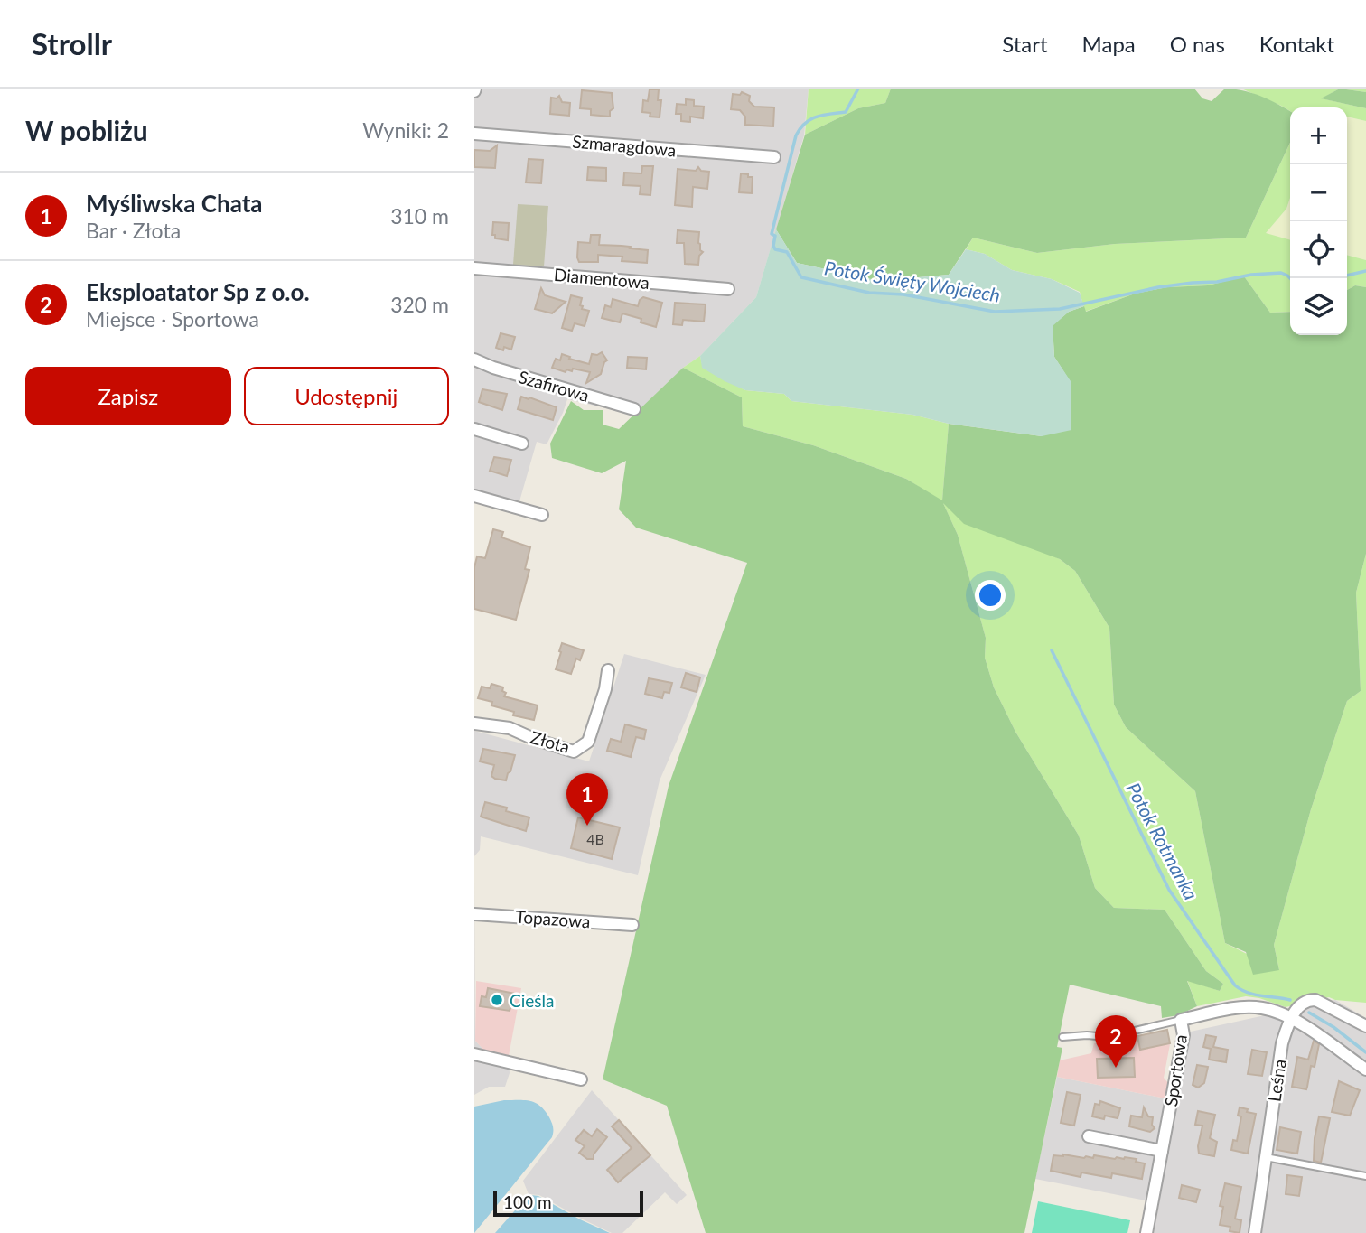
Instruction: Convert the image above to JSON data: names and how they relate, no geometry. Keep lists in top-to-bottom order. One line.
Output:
{"streets":{"street":["Szmaragdowa","Diamentowa","Szafirowa","Złota","Topazowa","Sportowa","Leśna"]},"crossings":[["Sportowa","Leśna"]],"water":["Potok Święty Wojciech","Potok Rotmanka"],"places":["Cieśla"],"house_numbers":["4B"],"scale_bar":"100 m","page":{"header":"Strollr","nav":["Start","Mapa","O nas","Kontakt"],"heading":["W pobliżu","Wyniki: 2"],"map_buttons":["+","−"],"list":[{"mark":"1","name":"Myśliwska Chata","note":"Bar · Złota","value":"310 m"},{"mark":"2","name":"Eksploatator Sp z o.o.","note":"Miejsce · Sportowa","value":"320 m"}],"buttons":["Zapisz","Udostępnij"],"pins":["1","2"],"scale":"100 m"}}
